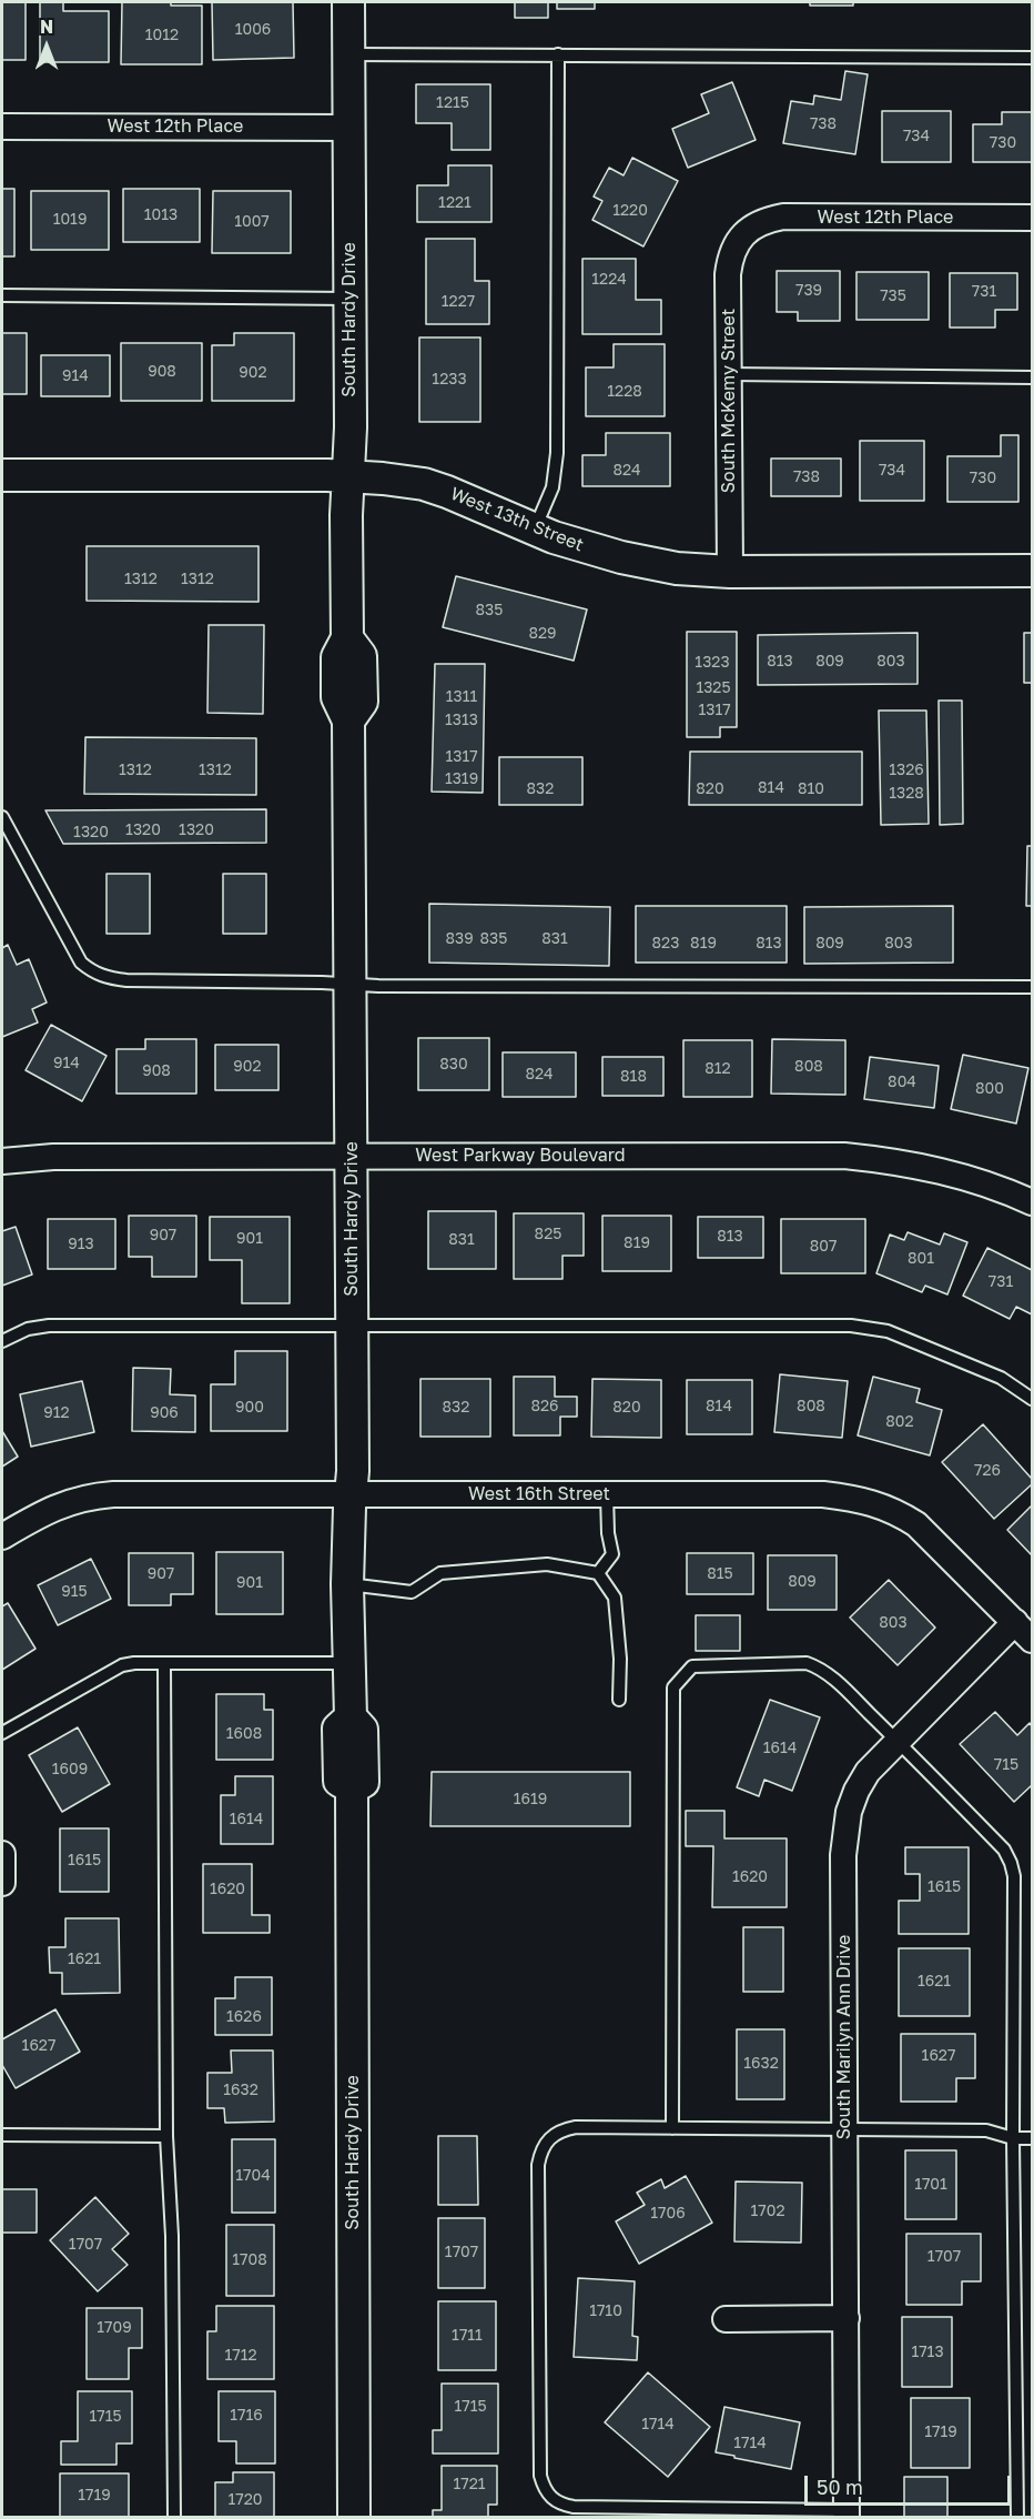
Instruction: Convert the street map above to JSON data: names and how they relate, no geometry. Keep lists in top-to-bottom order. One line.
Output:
{"streets":{"street":["West 12th Place","South Hardy Drive","South McKemy Street","West 13th Street","West Parkway Boulevard","West 16th Street","South Marilyn Ann Drive"]},"crossings":[["West 12th Place","South Hardy Drive"],["West 12th Place","South McKemy Street"],["South Hardy Drive","West 13th Street"],["South Hardy Drive","West Parkway Boulevard"],["South Hardy Drive","West 16th Street"],["South McKemy Street","West 13th Street"],["West 16th Street","South Marilyn Ann Drive"]],"house_numbers":["1006","1012","1215","738","734","730","1221","1220","1013","1019","1007","1224","739","731","735","1227","908","902","914","1233","1228","824","734","738","730","1312","1312","835","829","813","809","803","1323","1325","1311","1317","1313","1317","1312","1312","1326","1319","814","832","820","810","1328","1320","1320","1320","839","835","831","823","819","813","809","803","914","830","902","808","812","908","824","818","804","800","825","907","813","901","831","819","913","807","801","731","826","814","808","900","832","820","912","906","802","726","907","815","809","901","915","803","1608","1614","715","1609","1619","1614","1615","1620","1615","1620","1621","1621","1626","1627","1627","1632","1632","1704","1701","1702","1706","1707","1707","1707","1708","1710","1709","1711","1713","1712","1715","1716","1715","1714","1719","1714","1721","1719","1720"],"scale_bar":"50 m","north":"top"}
